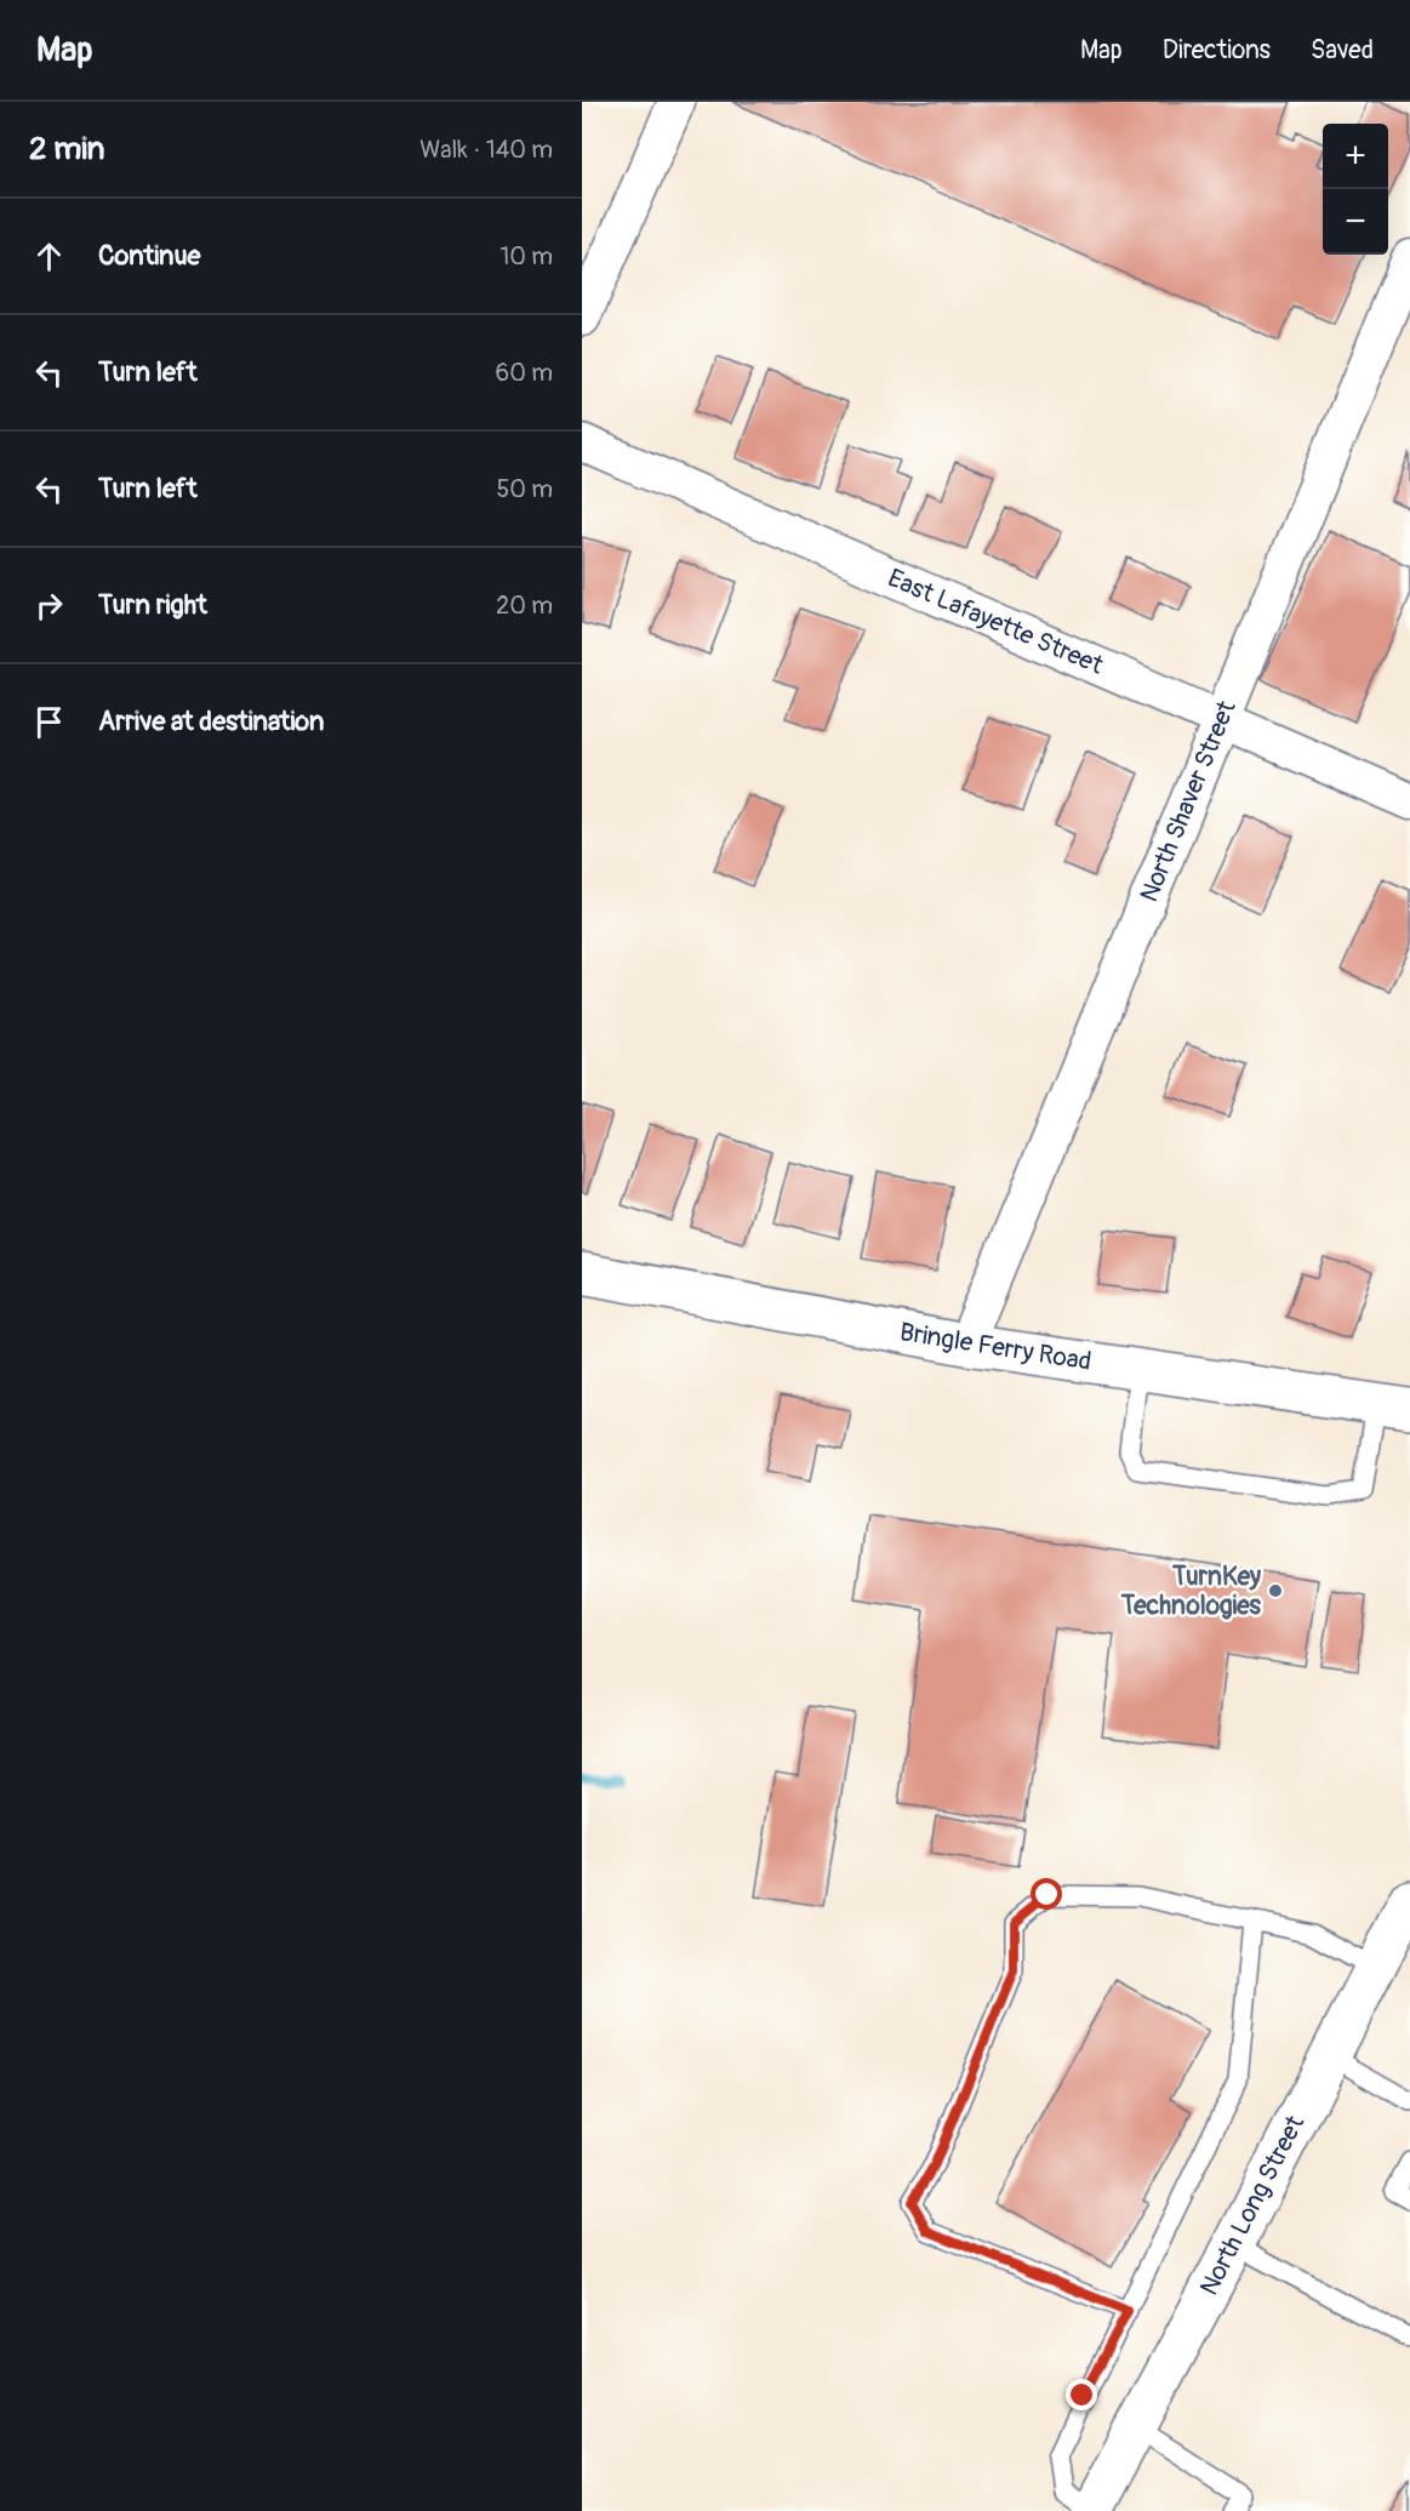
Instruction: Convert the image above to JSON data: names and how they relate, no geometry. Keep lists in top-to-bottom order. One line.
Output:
{"streets":{"street":["East Lafayette Street","North Shaver Street","Bringle Ferry Road","North Long Street"]},"crossings":[["East Lafayette Street","North Shaver Street"],["North Shaver Street","Bringle Ferry Road"]],"places":["TurnKey Technologies"],"page":{"header":"Map","nav":["Map","Directions","Saved"],"heading":["2 min","Walk · 140 m"],"map_buttons":["+","−"],"list":[["Continue","10 m"],["Turn left","60 m"],["Turn left","50 m"],["Turn right","20 m"],"Arrive at destination"]}}
